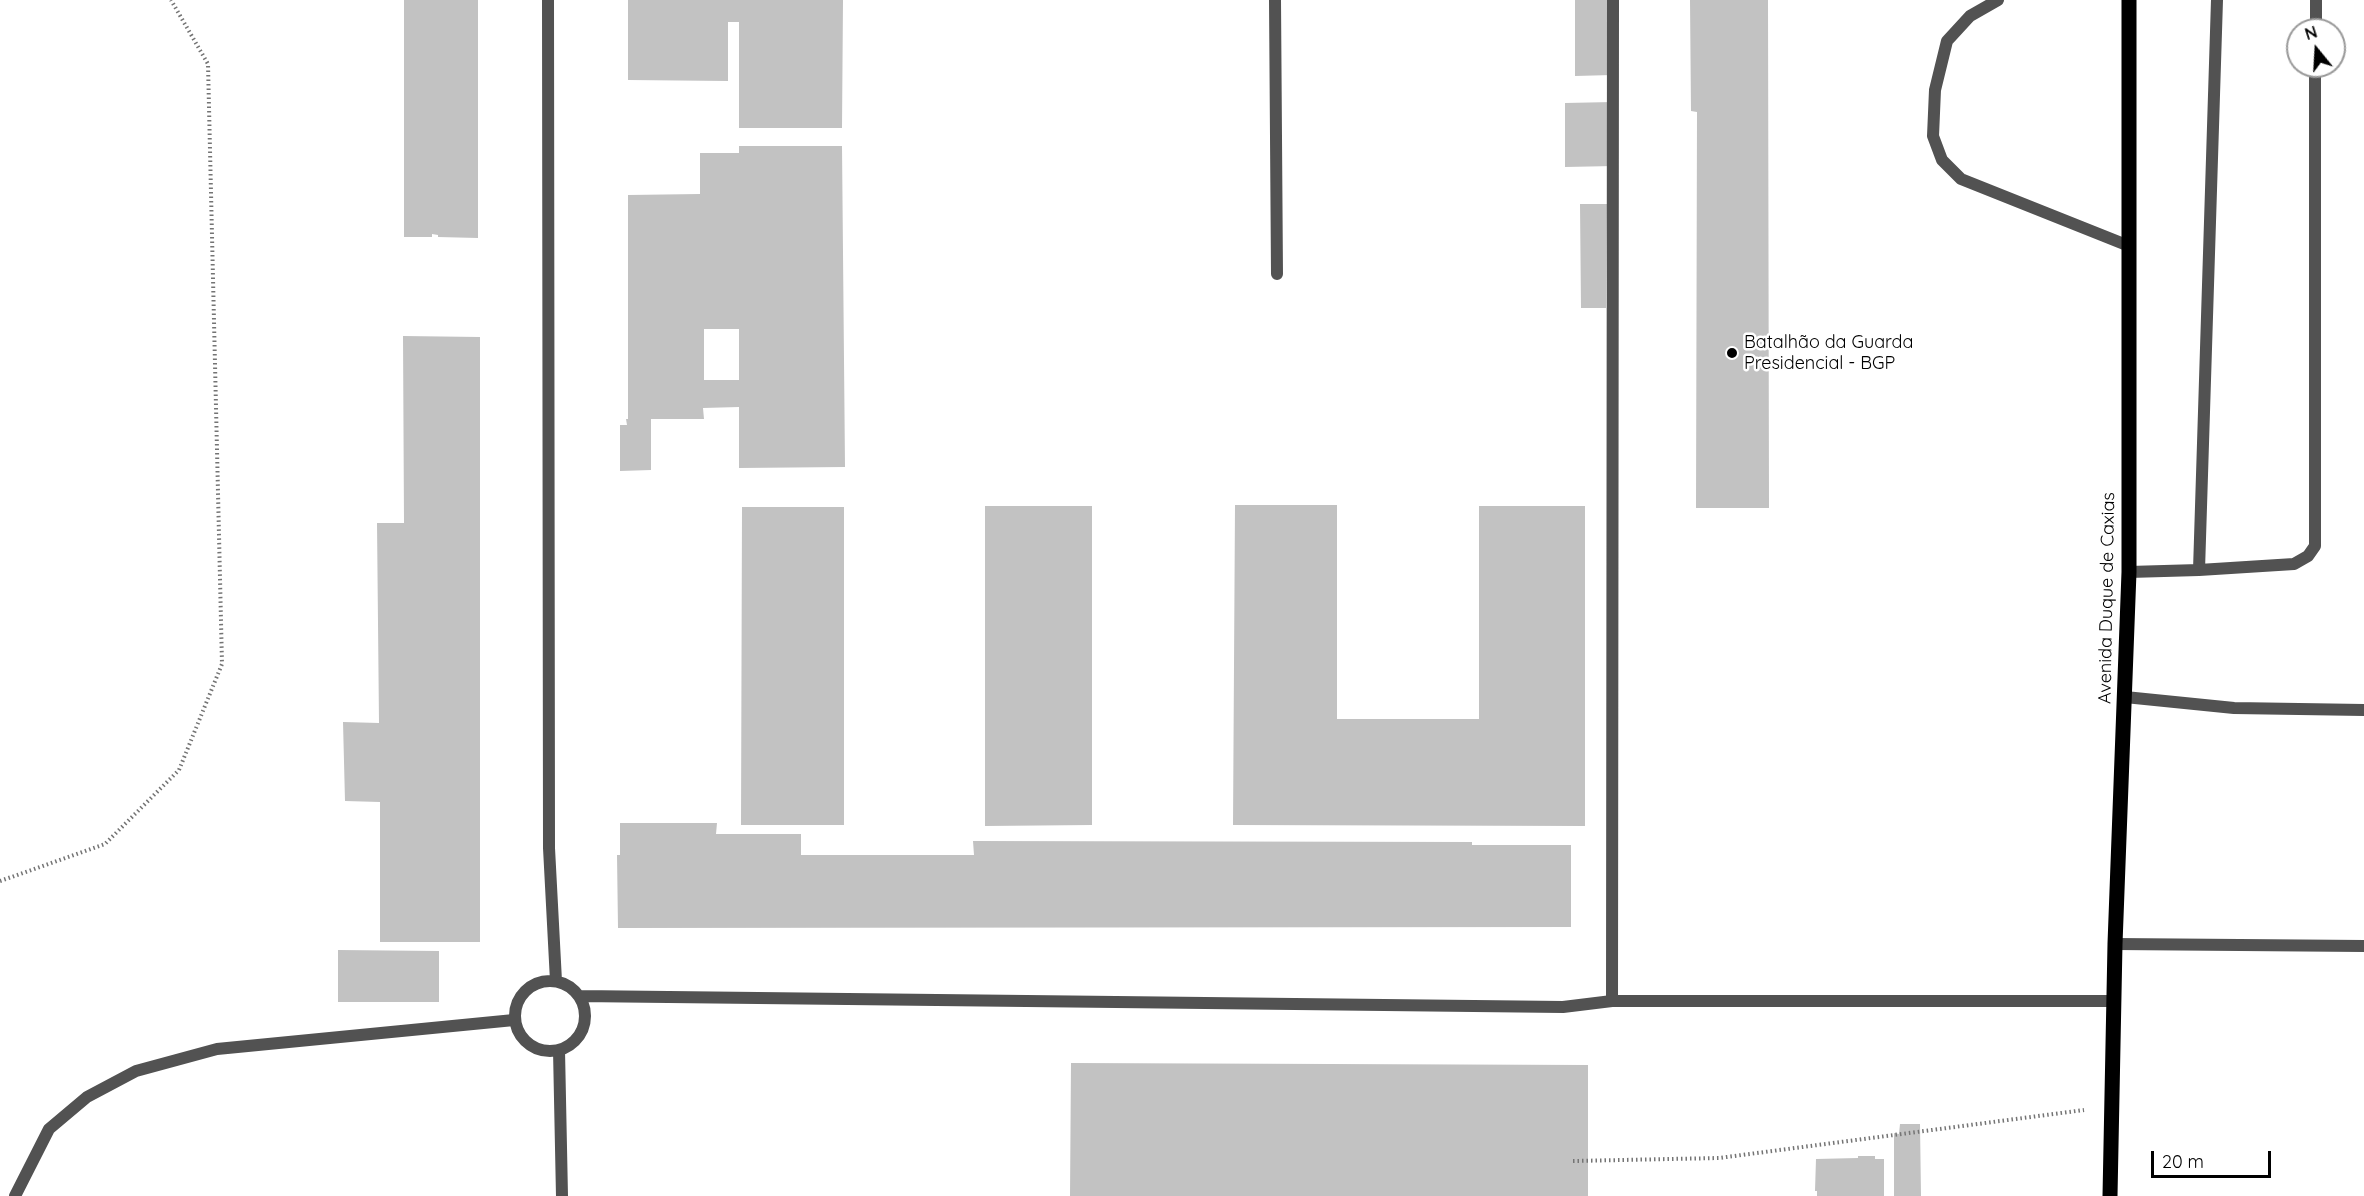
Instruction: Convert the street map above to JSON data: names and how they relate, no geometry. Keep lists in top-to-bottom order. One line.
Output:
{"streets":{"main road":["Avenida Duque de Caxias"]},"places":["Batalhão da Guarda Presidencial - BGP"],"scale_bar":"20 m","north":"top"}
